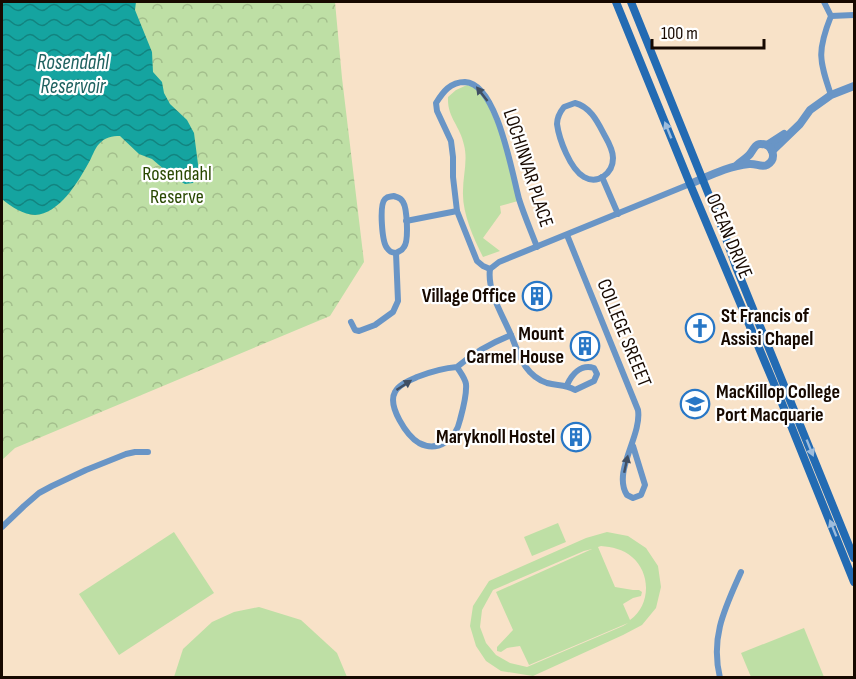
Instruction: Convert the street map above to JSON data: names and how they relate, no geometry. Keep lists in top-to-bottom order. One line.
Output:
{"streets":{"main road":["OCEAN DRIVE"],"street":["LOCHINVAR PLACE","COLLEGE SREEET"]},"crossings":[["LOCHINVAR PLACE","OCEAN DRIVE"],["LOCHINVAR PLACE","COLLEGE SREEET"]],"water":["Rosendahl Reservoir"],"parks":["Rosendahl Reserve"],"places":{"building":["Village Office","Mount Carmel House","Maryknoll Hostel"],"church":["St Francis of Assisi Chapel"],"school or university":["MacKillop College Port Macquarie"]},"scale_bar":"100 m"}
